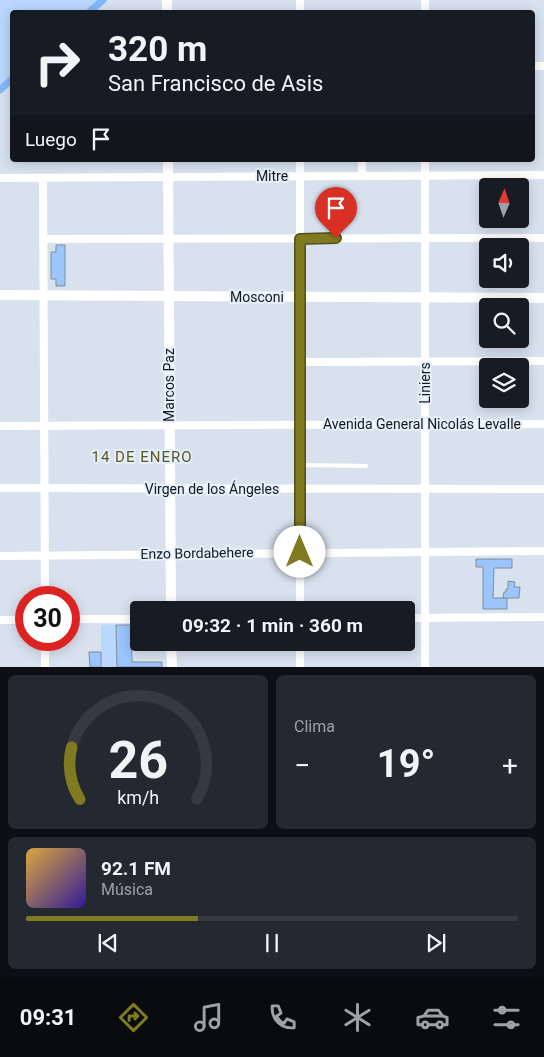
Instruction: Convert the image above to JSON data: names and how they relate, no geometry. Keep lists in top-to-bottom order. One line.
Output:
{"streets":{"street":["Mitre","Mosconi","Liniers","Marcos Paz","Avenida General Nicolás Levalle","Virgen de los Ángeles","Enzo Bordabehere"]},"crossings":[["Mitre","Liniers"],["Mitre","Marcos Paz"],["Mosconi","Liniers"],["Mosconi","Marcos Paz"],["Liniers","Avenida General Nicolás Levalle"],["Liniers","Virgen de los Ángeles"],["Liniers","Enzo Bordabehere"],["Marcos Paz","Avenida General Nicolás Levalle"],["Marcos Paz","Virgen de los Ángeles"],["Marcos Paz","Enzo Bordabehere"]],"districts":["14 DE ENERO"],"north":"top","page":{"turn":["320 m","San Francisco de Asis"],"then":"Luego","limit":"30","trip":"09:32 · 1 min · 360 m","tile":"Clima","heat":["−","19°","+"],"song":["92.1 FM","Música"],"tabs":"09:31","gauge":["26","km/h"]}}
